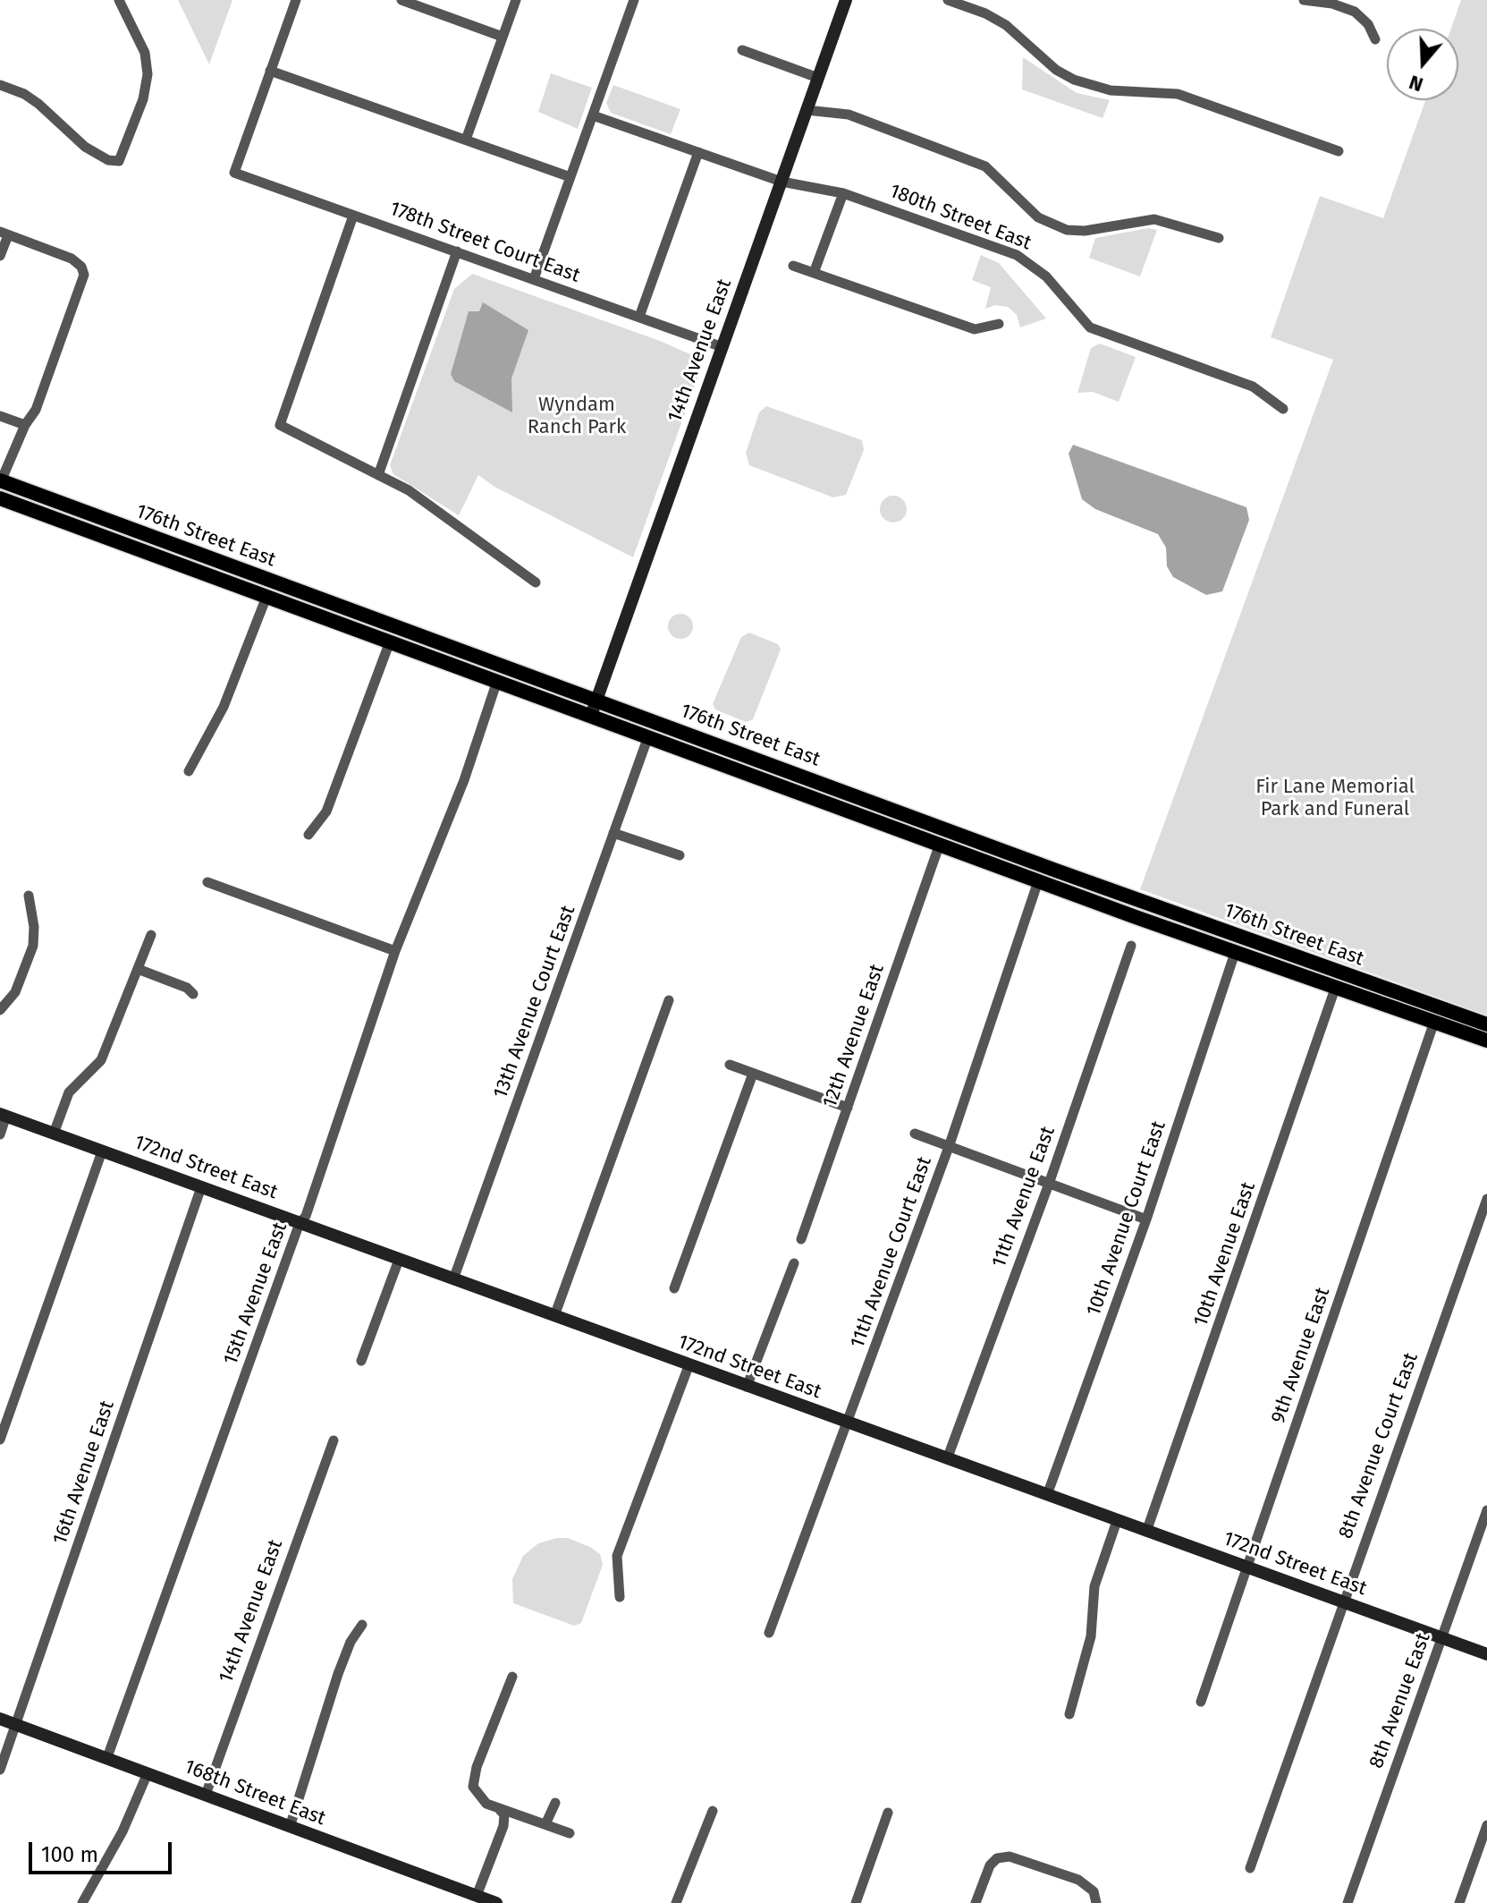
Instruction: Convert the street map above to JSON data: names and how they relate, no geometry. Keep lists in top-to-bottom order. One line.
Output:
{"streets":{"main road":["176th Street East"],"street":["180th Street East","178th Street Court East","14th Avenue East","13th Avenue Court East","12th Avenue East","172nd Street East","11th Avenue East","10th Avenue Court East","11th Avenue Court East","10th Avenue East","15th Avenue East","9th Avenue East","8th Avenue Court East","16th Avenue East","8th Avenue East","168th Street East"]},"crossings":[["180th Street East","14th Avenue East"],["178th Street Court East","14th Avenue East"],["14th Avenue East","176th Street East"],["14th Avenue East","168th Street East"],["176th Street East","13th Avenue Court East"],["176th Street East","12th Avenue East"],["176th Street East","10th Avenue Court East"],["176th Street East","11th Avenue Court East"],["176th Street East","10th Avenue East"],["176th Street East","15th Avenue East"],["176th Street East","9th Avenue East"],["13th Avenue Court East","172nd Street East"],["172nd Street East","11th Avenue East"],["172nd Street East","10th Avenue Court East"],["172nd Street East","11th Avenue Court East"],["172nd Street East","10th Avenue East"],["172nd Street East","15th Avenue East"],["172nd Street East","9th Avenue East"],["172nd Street East","8th Avenue Court East"],["172nd Street East","16th Avenue East"],["172nd Street East","8th Avenue East"],["15th Avenue East","168th Street East"],["16th Avenue East","168th Street East"]],"parks":["Wyndam Ranch Park","Fir Lane Memorial Park and Funeral"],"scale_bar":"100 m","north":"bottom"}
